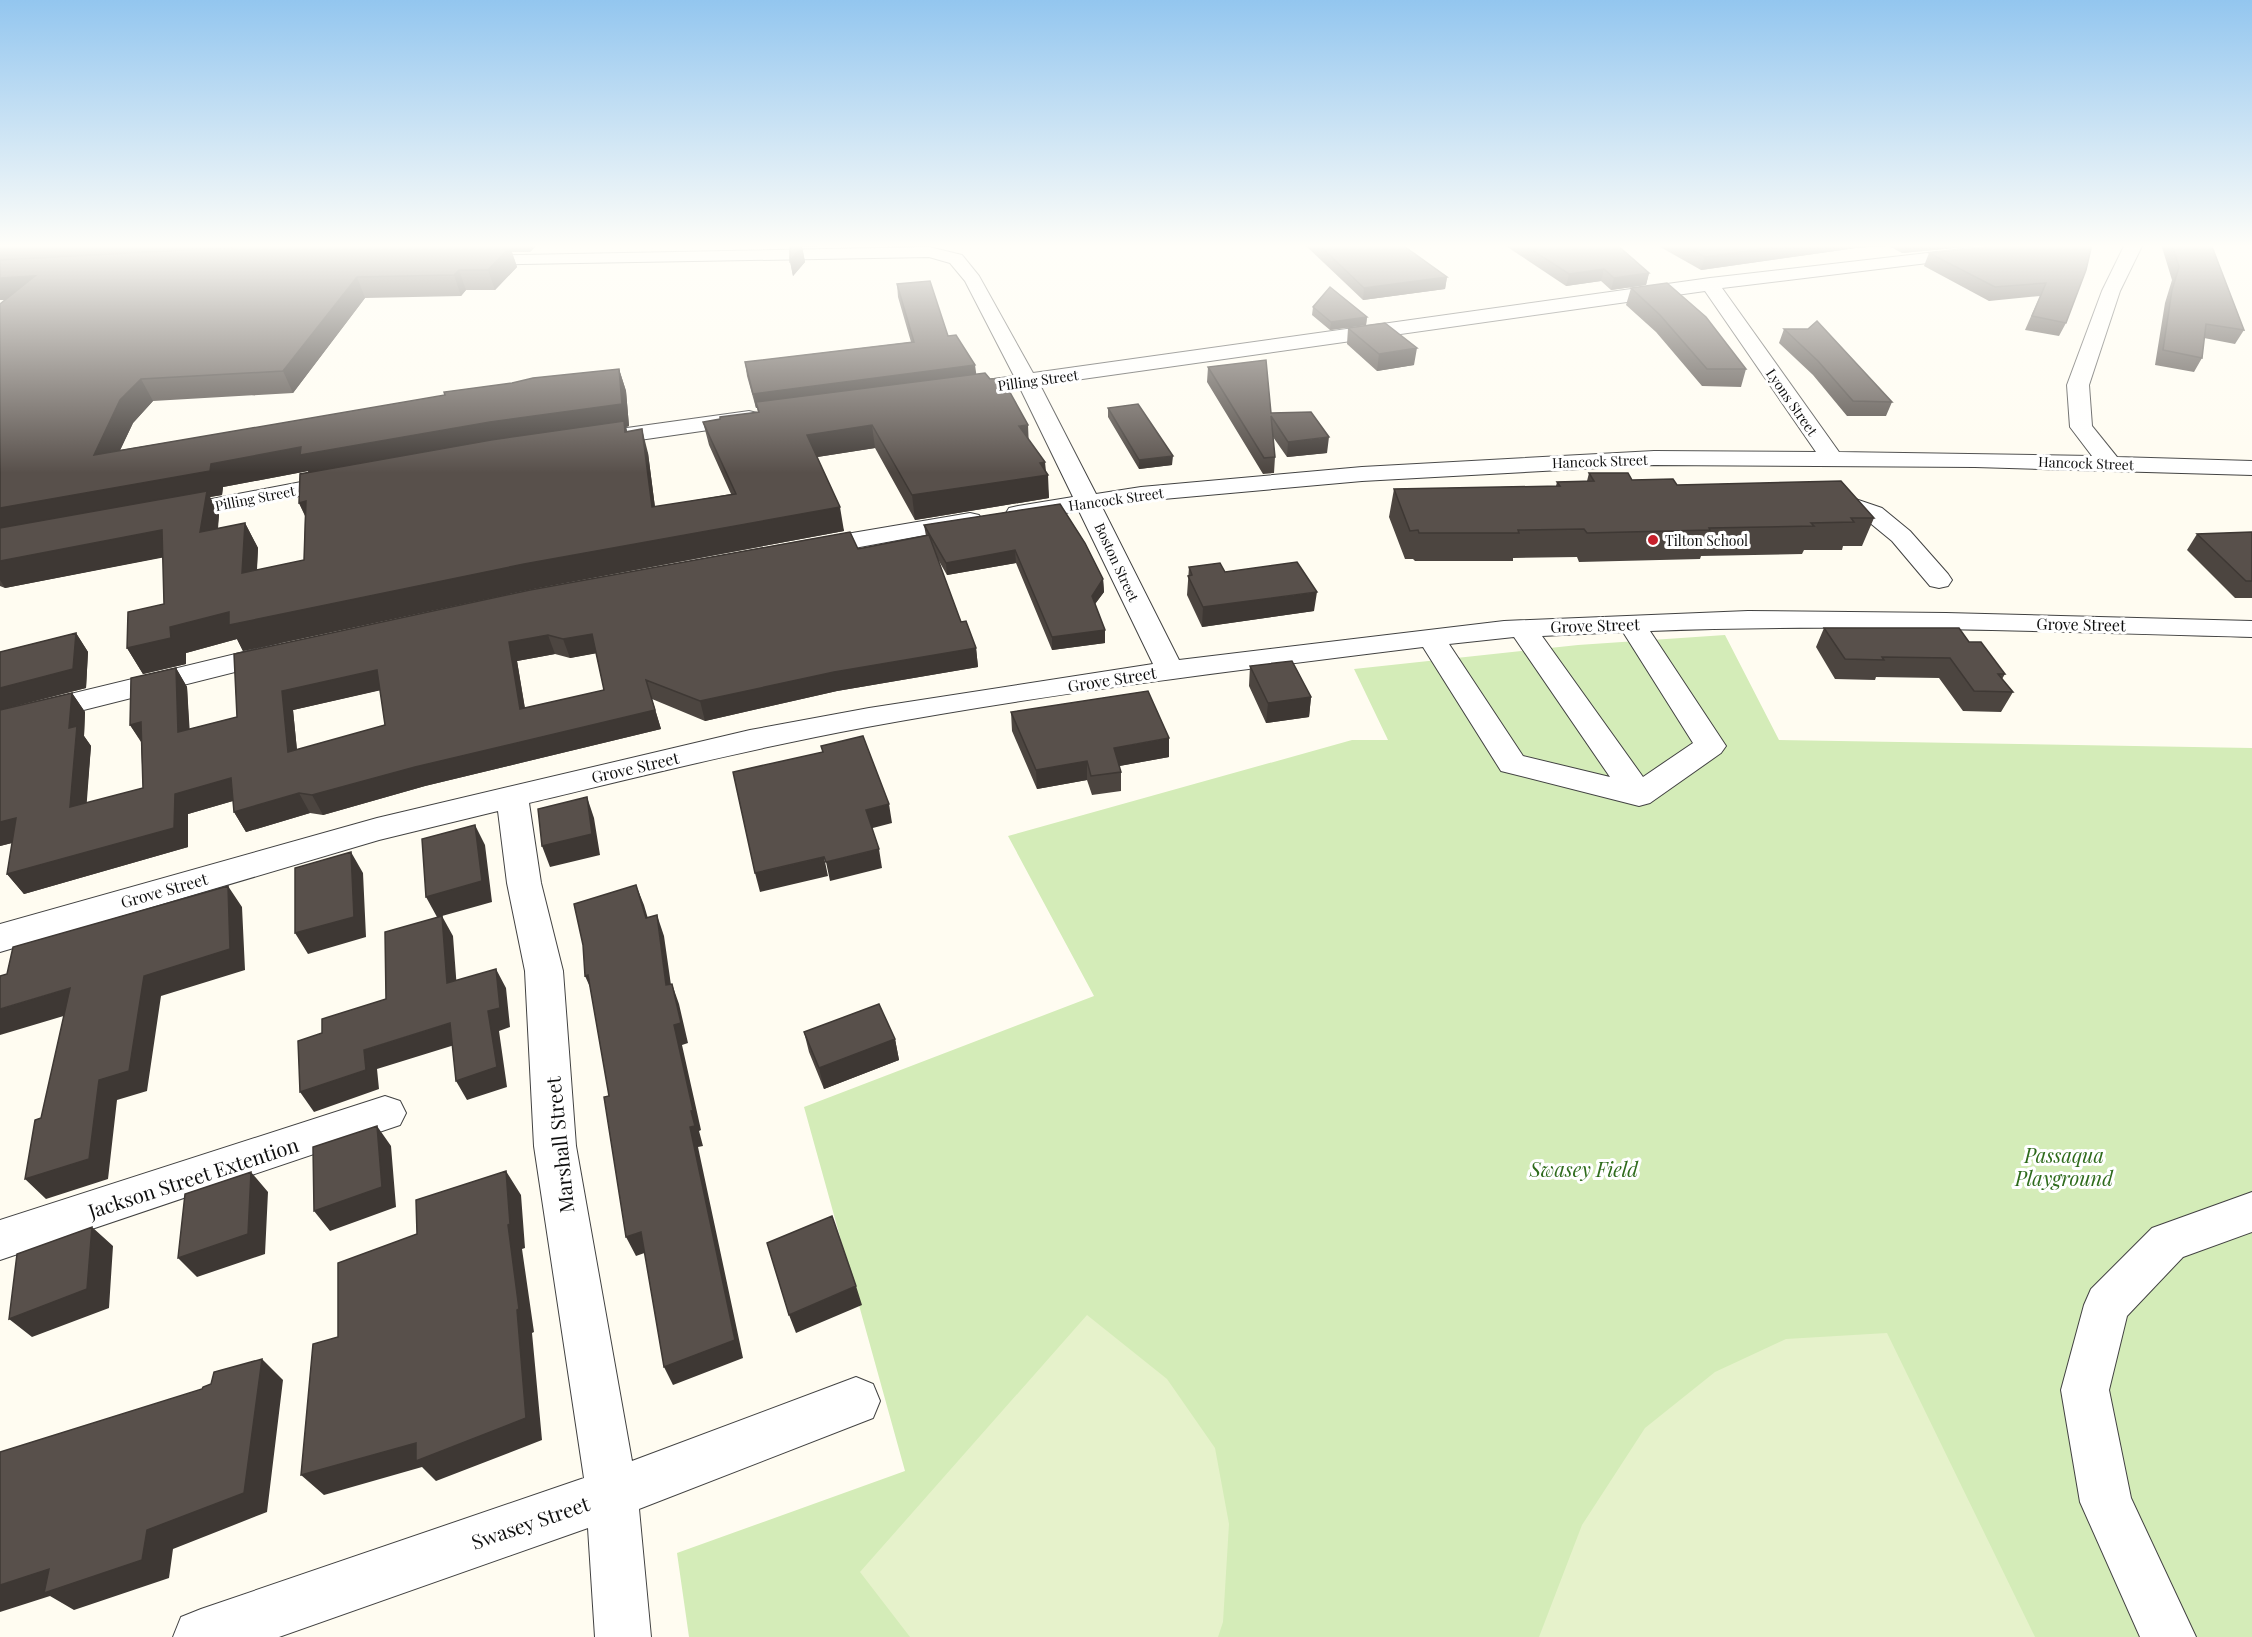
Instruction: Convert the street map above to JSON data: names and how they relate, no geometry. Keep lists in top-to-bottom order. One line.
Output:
{"streets":{"street":["Pilling Street","Lyons Street","Hancock Street","Boston Street","Grove Street","Marshall Street","Jackson Street Extention","Swasey Street"]},"crossings":[["Pilling Street","Boston Street"],["Lyons Street","Hancock Street"],["Hancock Street","Boston Street"],["Boston Street","Grove Street"],["Grove Street","Marshall Street"],["Marshall Street","Swasey Street"]],"parks":["Passaqua Playground","Swasey Field"],"places":["Tilton School"]}
